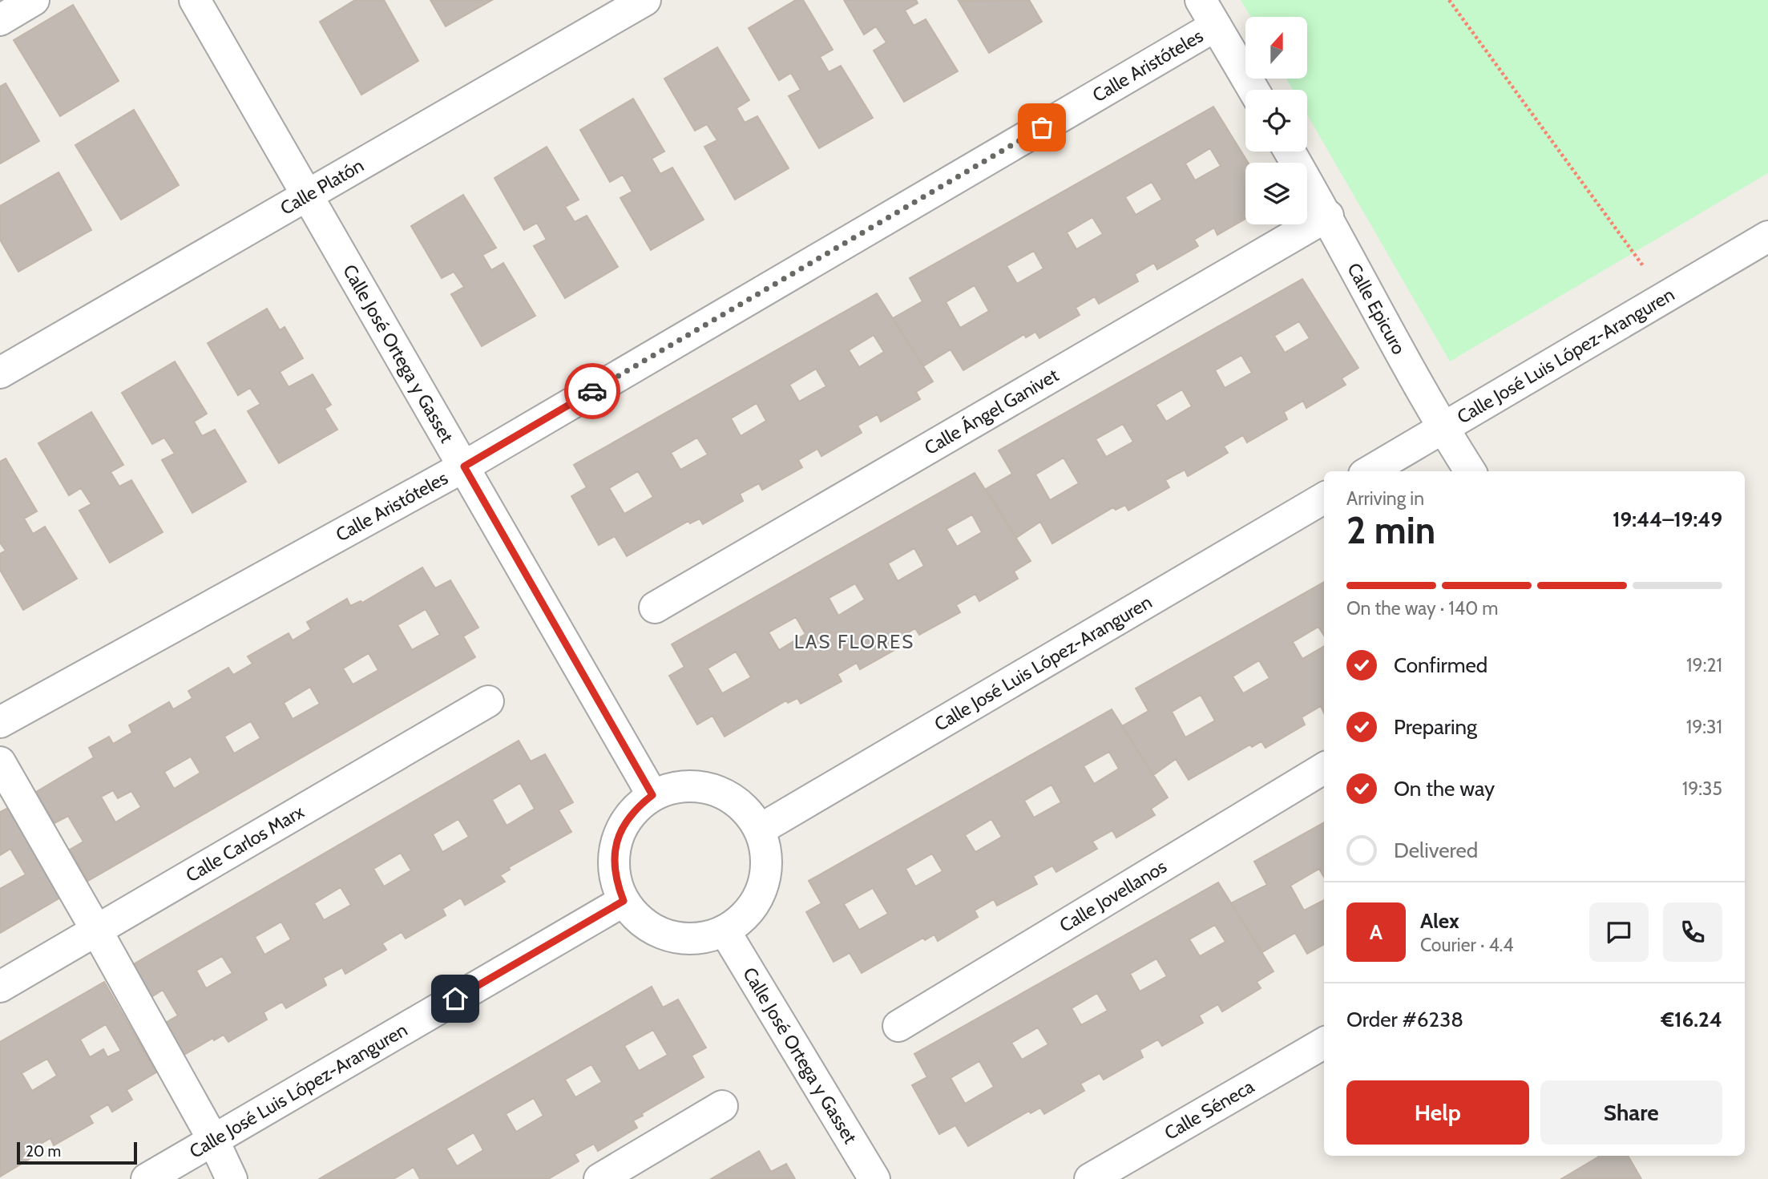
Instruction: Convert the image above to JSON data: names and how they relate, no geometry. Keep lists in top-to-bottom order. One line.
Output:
{"streets":{"street":["Calle Aristóteles","Calle Platón","Calle Epicuro","Calle José Ortega y Gasset","Calle José Luis López-Aranguren","Calle Ángel Ganivet","Calle Carlos Marx","Calle Jovellanos","Calle Séneca"]},"crossings":[["Calle Aristóteles","Calle José Ortega y Gasset"],["Calle Platón","Calle José Ortega y Gasset"],["Calle Epicuro","Calle José Luis López-Aranguren"],["Calle Epicuro","Calle Ángel Ganivet"],["Calle José Ortega y Gasset","Calle José Luis López-Aranguren"]],"districts":["LAS FLORES"],"scale_bar":"20 m","north":"top","page":{"heading":["2 min","Arriving in","19:44–19:49"],"panel":["Alex","Courier · 4.4","Order #6238","€16.24"],"bar":"On the way · 140 m","list":[["Confirmed","19:21"],["Preparing","19:31"],["On the way","19:35"],"Delivered"],"round":"A","buttons":["Help","Share"],"scale":"20 m"}}
